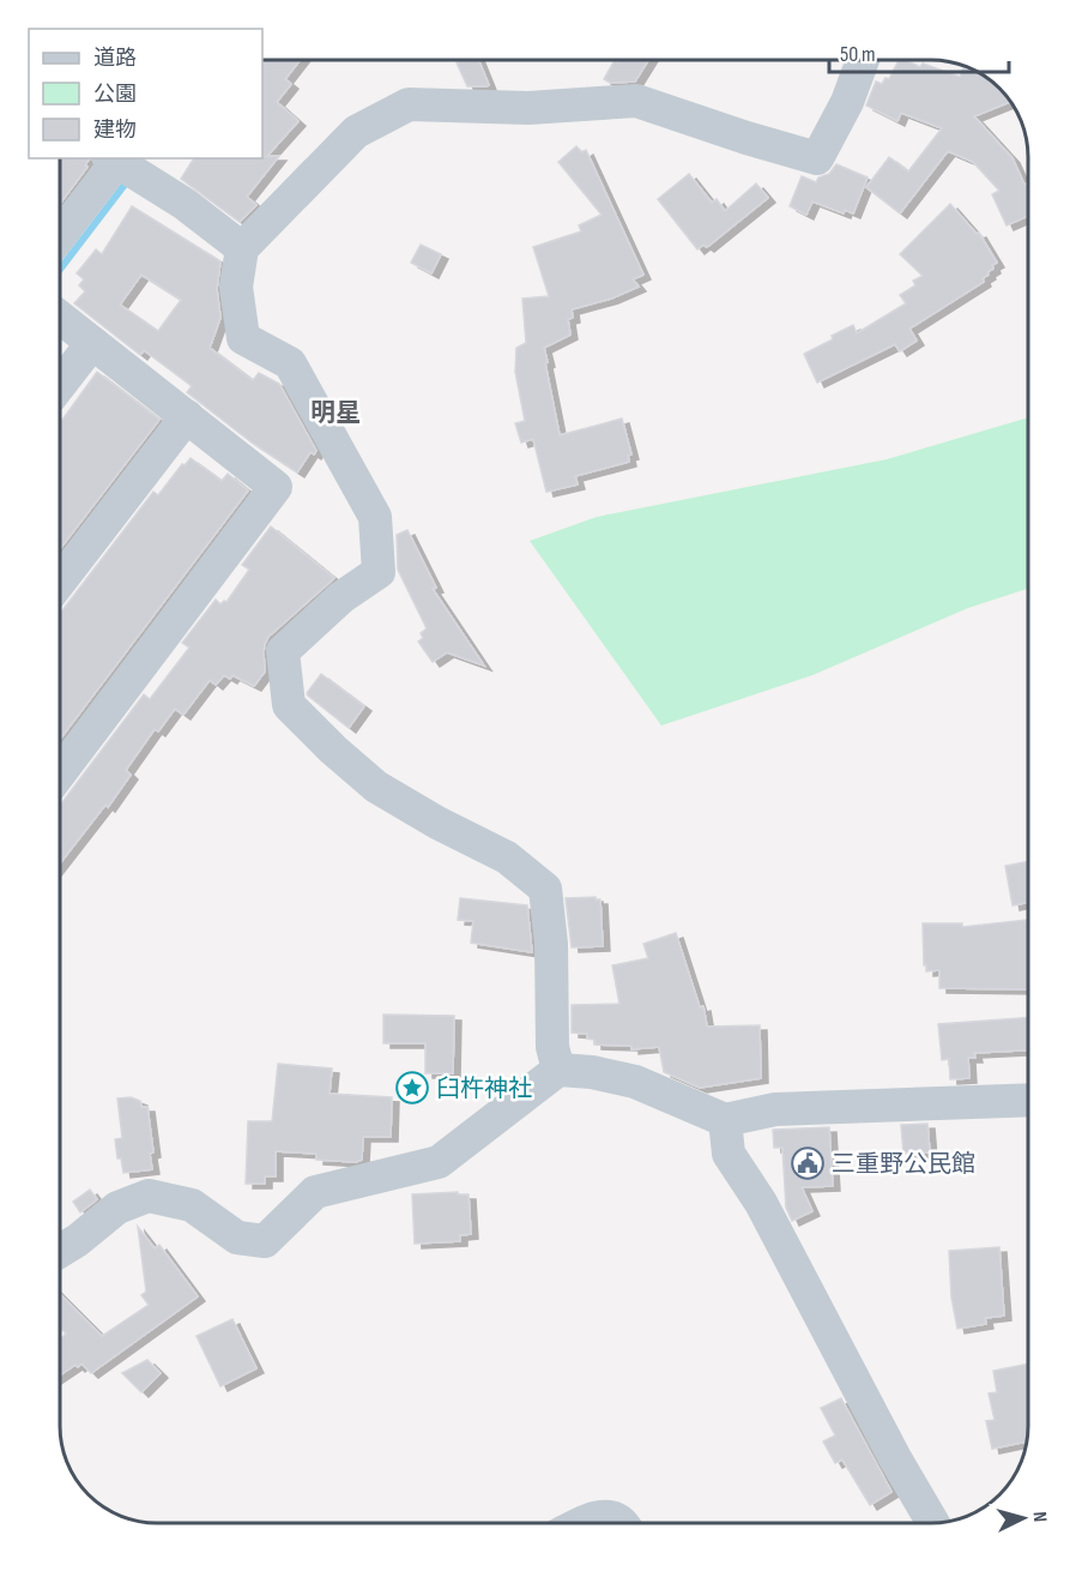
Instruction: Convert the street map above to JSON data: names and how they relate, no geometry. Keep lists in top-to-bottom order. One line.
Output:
{"districts":["明星"],"places":{"place":["臼杵神社"],"public building":["三重野公民館"]},"legend":["道路","公園","建物"],"scale_bar":"50 m","north":"right"}
